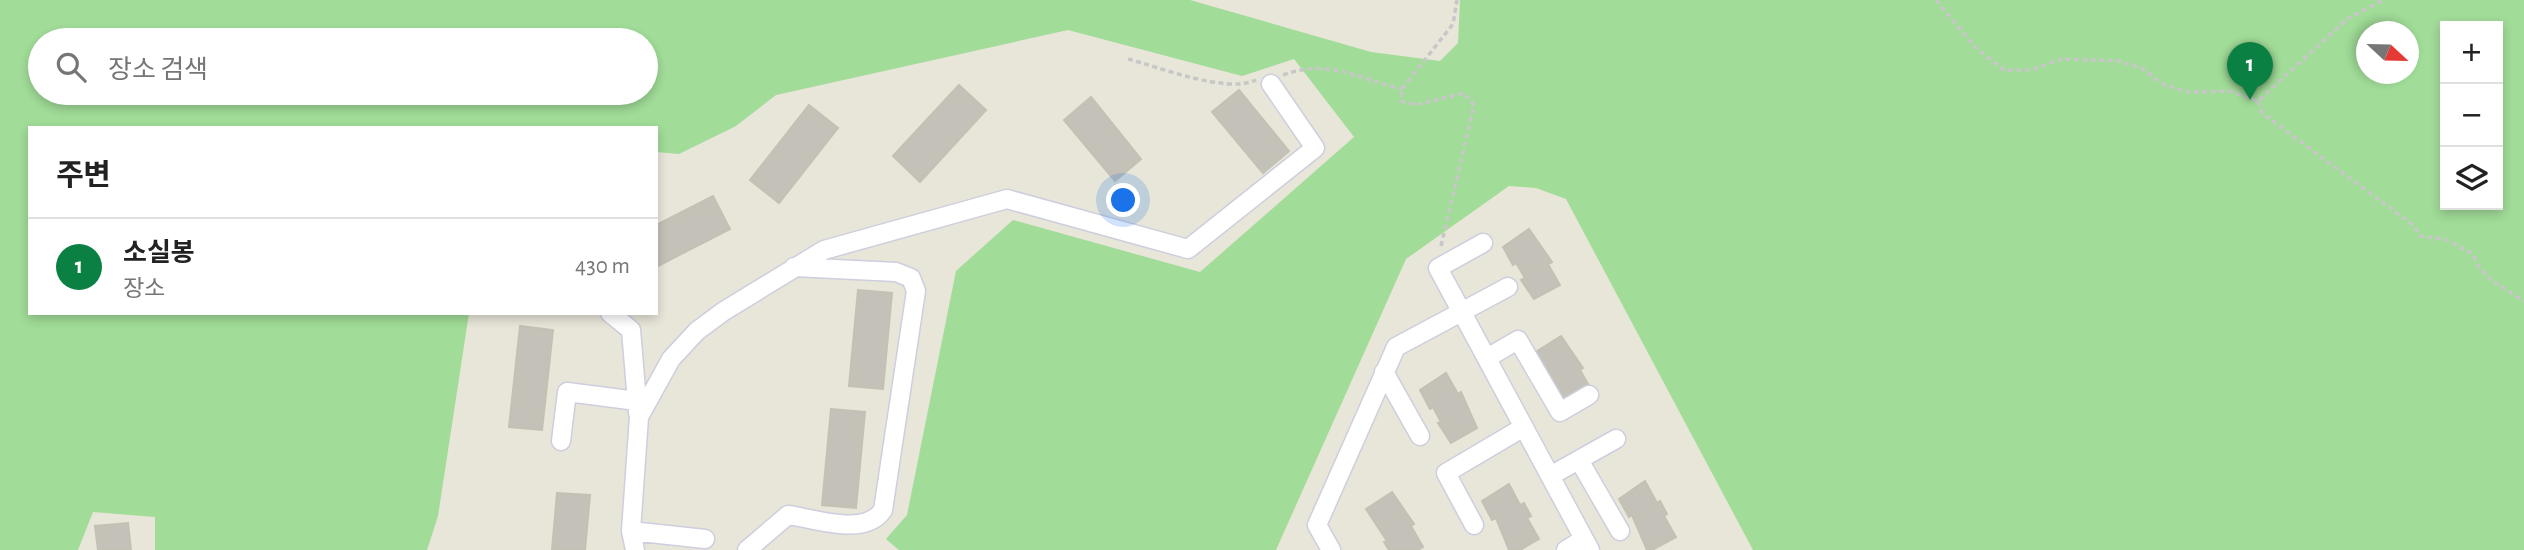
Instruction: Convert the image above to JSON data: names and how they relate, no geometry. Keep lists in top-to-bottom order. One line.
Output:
{"north":"right","page":{"map_buttons":["+","−"],"search":"장소 검색","pins":"1","heading":"주변","list":[{"mark":"1","name":"소실봉","note":"장소","value":"430 m"}]}}
